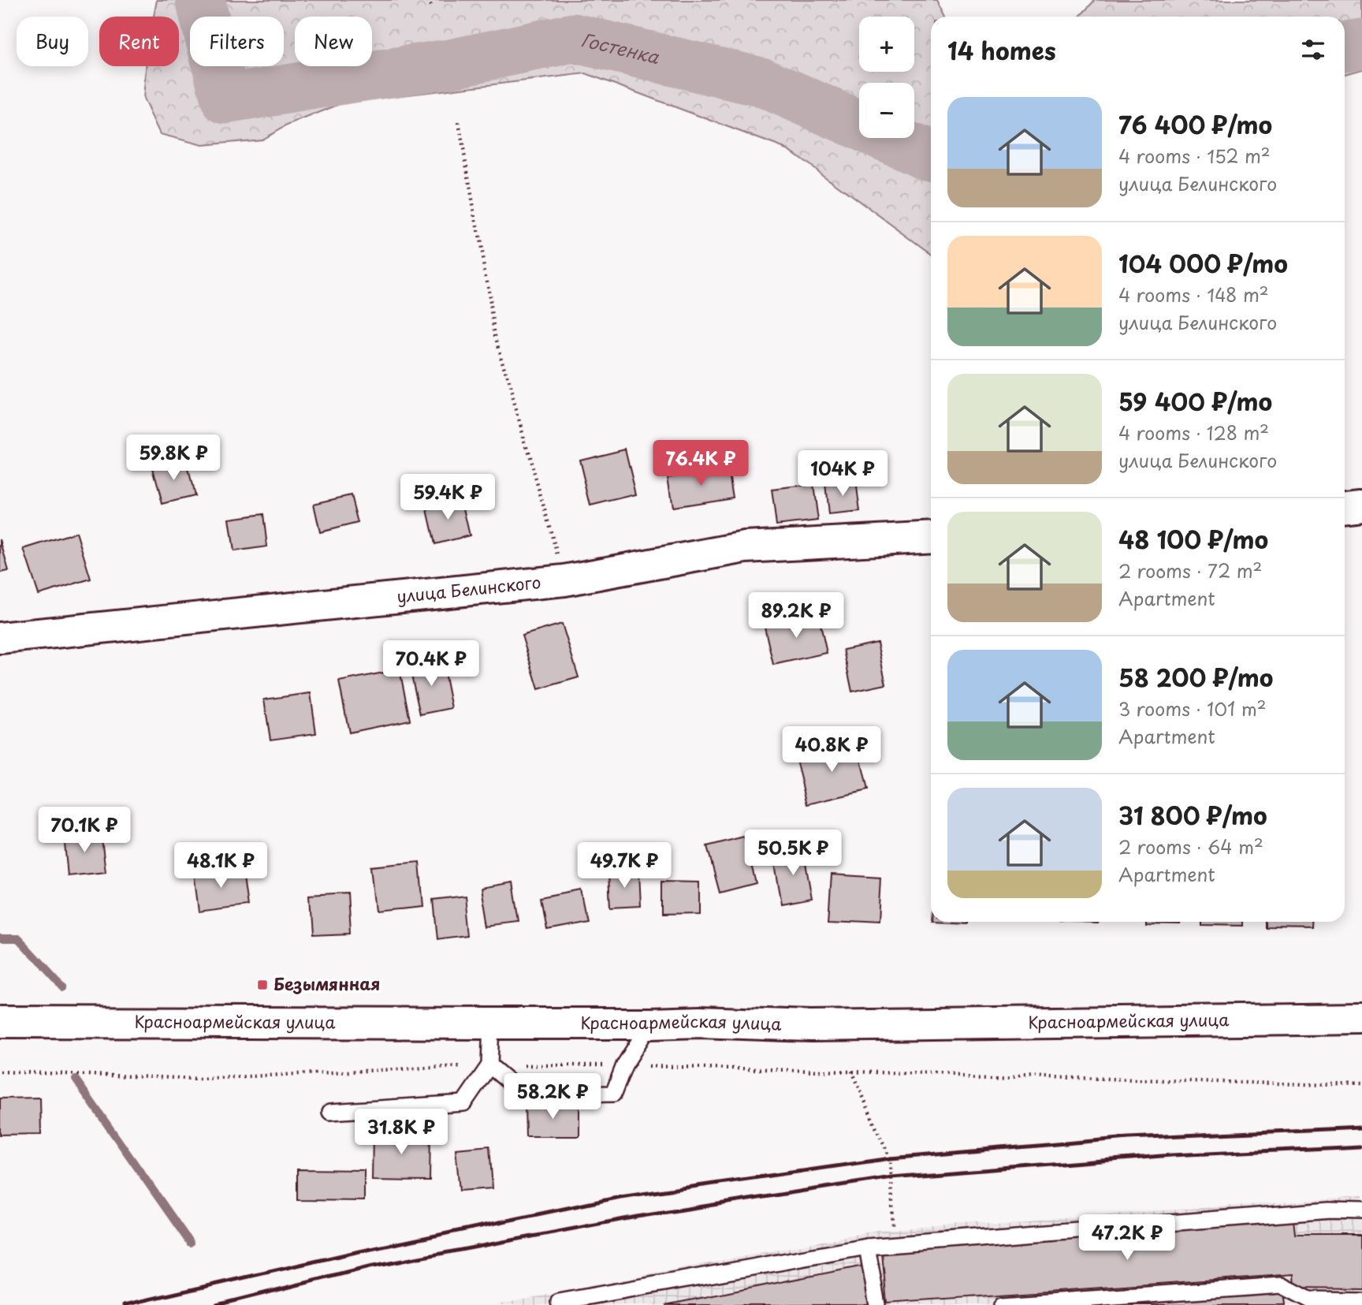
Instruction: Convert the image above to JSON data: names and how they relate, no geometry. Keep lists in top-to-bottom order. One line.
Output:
{"streets":{"main road":["улица Белинского","Красноармейская улица"]},"water":["Гостенка"],"places":{"transit":["Безымянная"]},"page":{"map_buttons":["+","−"],"chip":["Buy","Rent","Filters","New"],"heading":"14 homes","list":[{"name":"76 400 ₽/mo","note":"4 rooms · 152 m² · улица Белинского"},{"name":"104 000 ₽/mo","note":"4 rooms · 148 m² · улица Белинского"},{"name":"59 400 ₽/mo","note":"4 rooms · 128 m² · улица Белинского"},{"name":"48 100 ₽/mo","note":"2 rooms · 72 m² · Apartment"},{"name":"58 200 ₽/mo","note":"3 rooms · 101 m² · Apartment"},{"name":"31 800 ₽/mo","note":"2 rooms · 64 m² · Apartment"}],"price":["59.8K ₽","76.4K ₽","104K ₽","59.4K ₽","89.2K ₽","70.4K ₽","40.8K ₽","70.1K ₽","50.5K ₽","48.1K ₽","49.7K ₽","58.2K ₽","31.8K ₽","47.2K ₽"]}}
